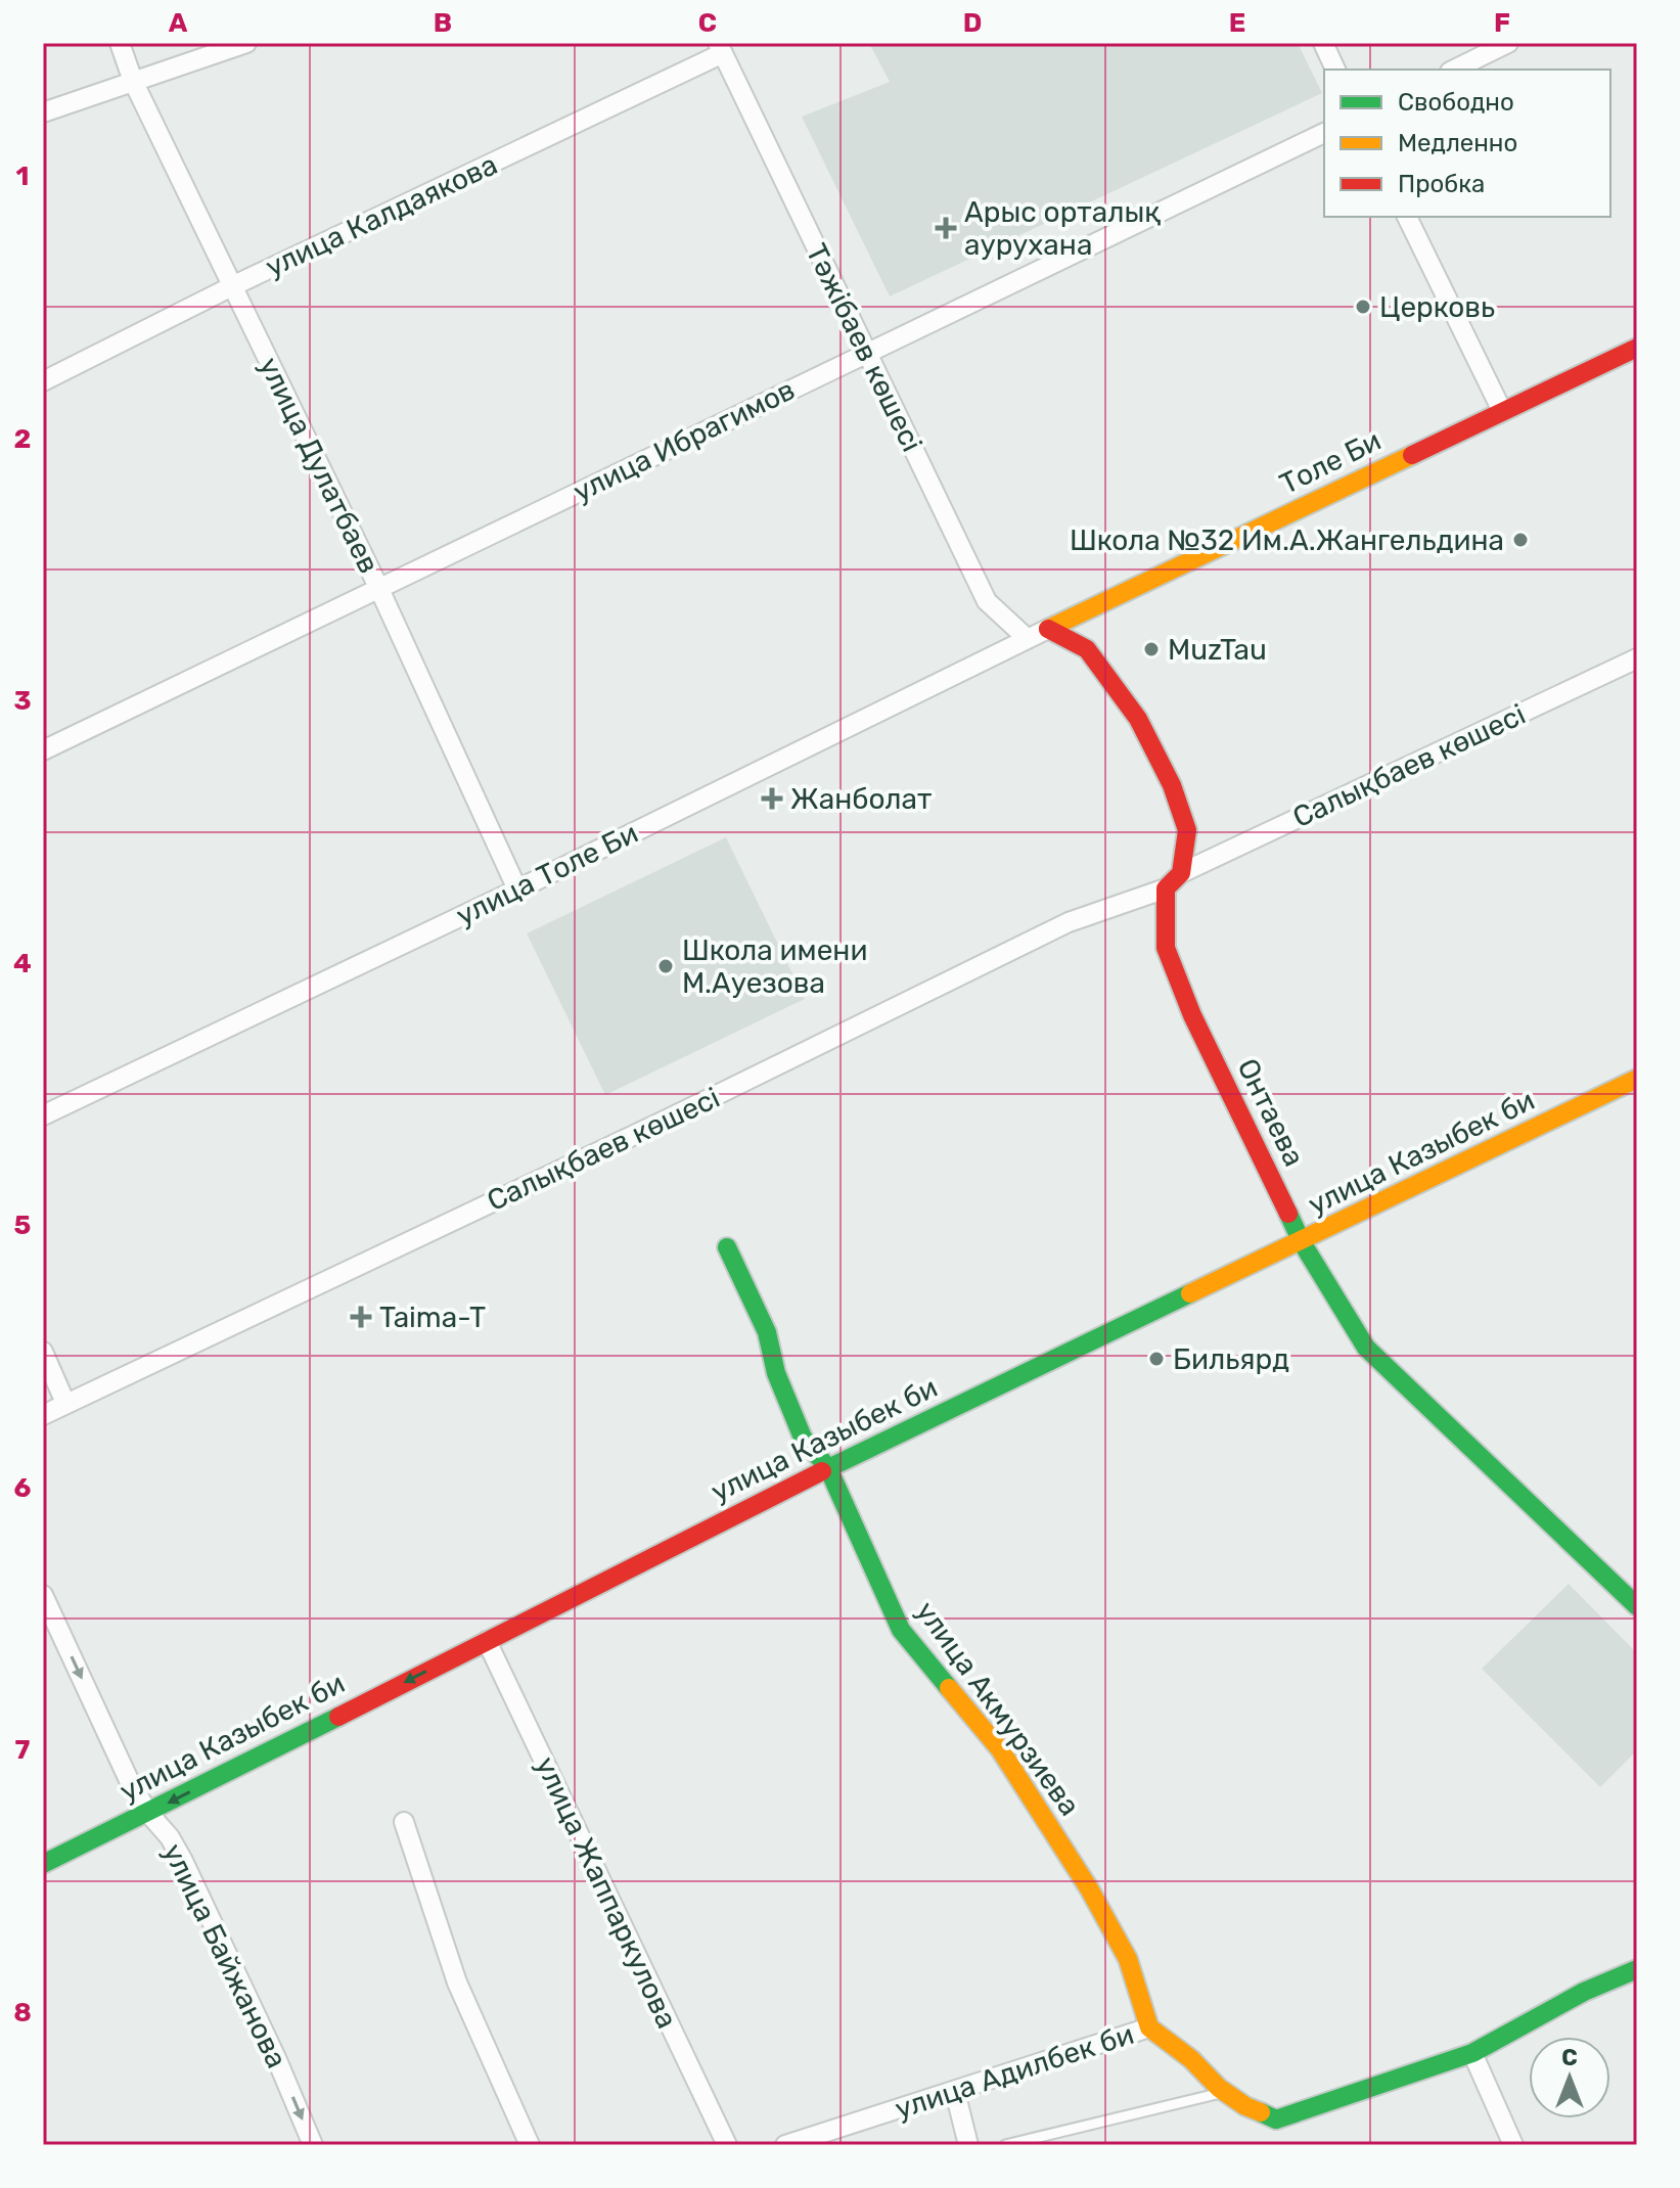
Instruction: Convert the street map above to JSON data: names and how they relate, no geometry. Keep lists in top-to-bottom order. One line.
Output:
{"streets":{"street":["улица Калдаякова","Тәжібаев көшесі","улица Ибрагимов","Толе Би","улица Дулатбаев","Салықбаев көшесі","улица Толе Би","Онтаева","улица Казыбек би","улица Акмурзиева","улица Жаппаркулова","улица Байжанова","улица Адилбек би"]},"crossings":[["улица Калдаякова","Тәжібаев көшесі"],["улица Калдаякова","улица Дулатбаев"],["Тәжібаев көшесі","улица Ибрагимов"],["Тәжібаев көшесі","улица Толе Би"],["улица Ибрагимов","улица Дулатбаев"],["Толе Би","улица Толе Би"],["улица Дулатбаев","улица Толе Би"],["Салықбаев көшесі","Онтаева"],["Онтаева","улица Казыбек би"],["улица Казыбек би","улица Акмурзиева"],["улица Казыбек би","улица Жаппаркулова"],["улица Казыбек би","улица Байжанова"],["улица Акмурзиева","улица Адилбек би"]],"one_way":["улица Байжанова"],"places":{"health":["Арыс орталық аурухана","Жанболат","Taima-T"],"other":["Церковь","Школа №32 Им.А.Жангельдина","MuzTau","Школа имени М.Ауезова","Бильярд"]},"legend":["Свободно","Медленно","Пробка"],"north":"top","grid":{"columns":["A","B","C","D","E","F"],"rows":["1","2","3","4","5","6","7","8"]}}
